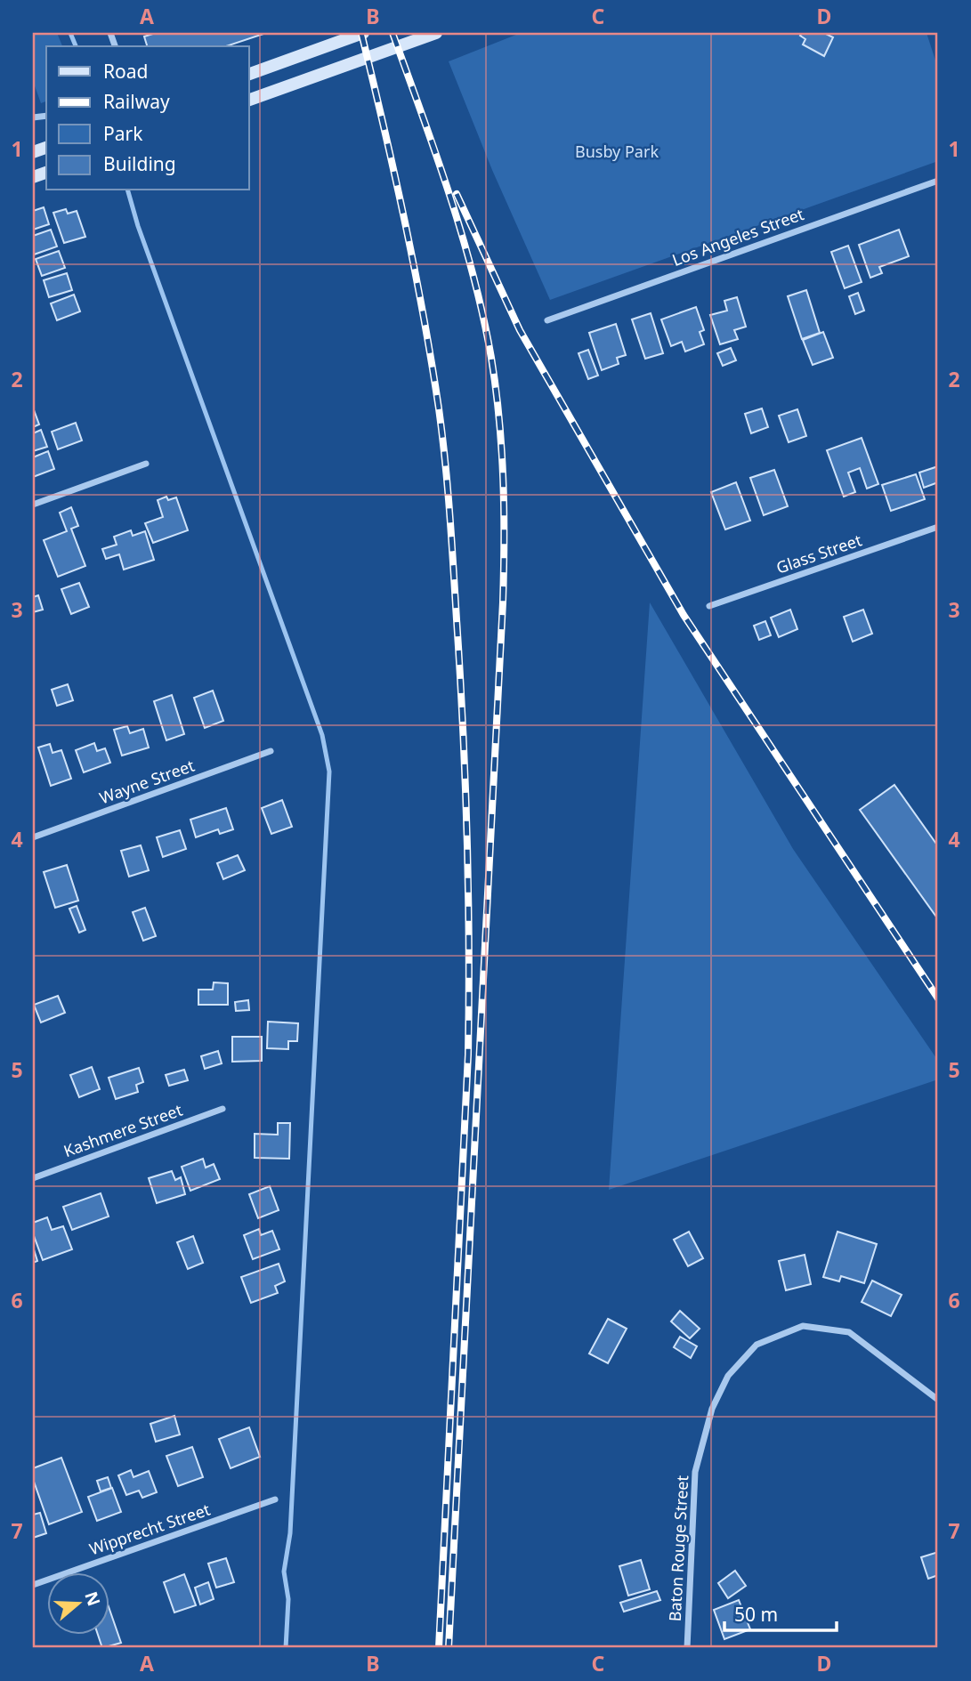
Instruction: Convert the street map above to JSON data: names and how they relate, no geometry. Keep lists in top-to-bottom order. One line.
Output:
{"streets":{"street":["Los Angeles Street","Glass Street","Wayne Street","Kashmere Street","Wipprecht Street","Baton Rouge Street"]},"parks":["Busby Park"],"legend":["Road","Railway","Park","Building"],"scale_bar":"50 m","north":"right","grid":{"columns":["A","B","C","D"],"rows":["1","2","3","4","5","6","7"]}}
